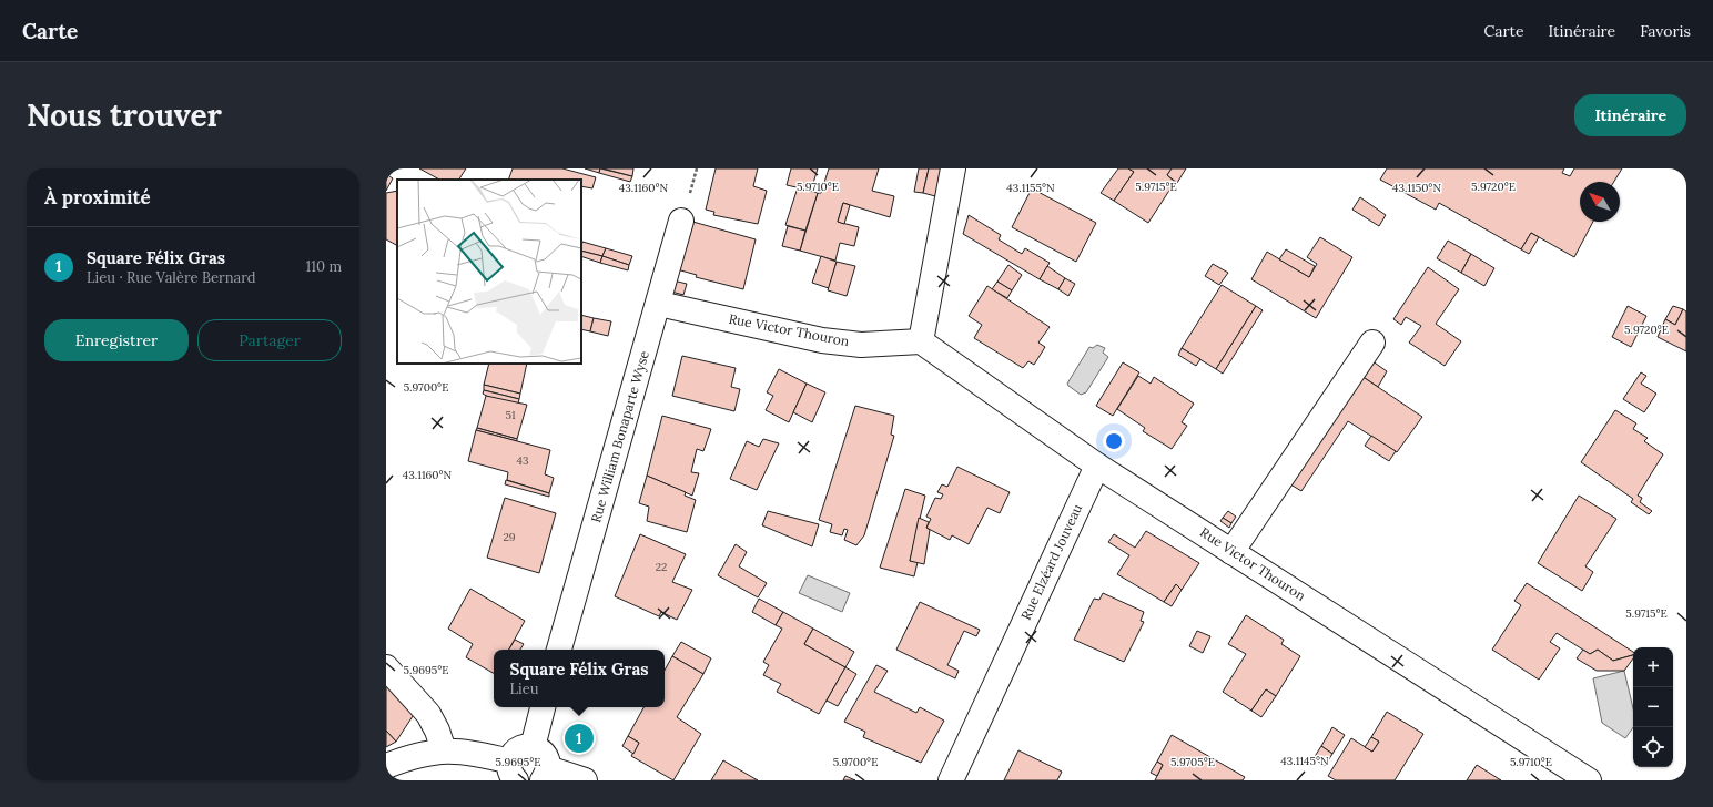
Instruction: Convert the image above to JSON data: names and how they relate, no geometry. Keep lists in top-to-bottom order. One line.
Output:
{"streets":{"street":["Rue Victor Thouron","Rue William Bonaparte Wyse","Rue Elzéard Jouveau"]},"crossings":[["Rue Victor Thouron","Rue William Bonaparte Wyse"],["Rue Victor Thouron","Rue Elzéard Jouveau"]],"house_numbers":["51","43","29","22"],"north":"top left","page":{"header":"Carte","nav":["Carte","Itinéraire","Favoris"],"buttons":["Itinéraire",["Enregistrer","Partager"]],"title":"Nous trouver","heading":"À proximité","list":[{"mark":"1","name":"Square Félix Gras","note":"Lieu · Rue Valère Bernard","value":"110 m"}],"map_buttons":["+","−"],"popup":["Square Félix Gras","Lieu"],"pins":"1"},"coordinates":["5.9720°E","5.9710°E","5.9715°E","43.1160°N","43.1155°N","43.1150°N","5.9700°E","5.9695°E","43.1145°N","5.9705°E"]}
